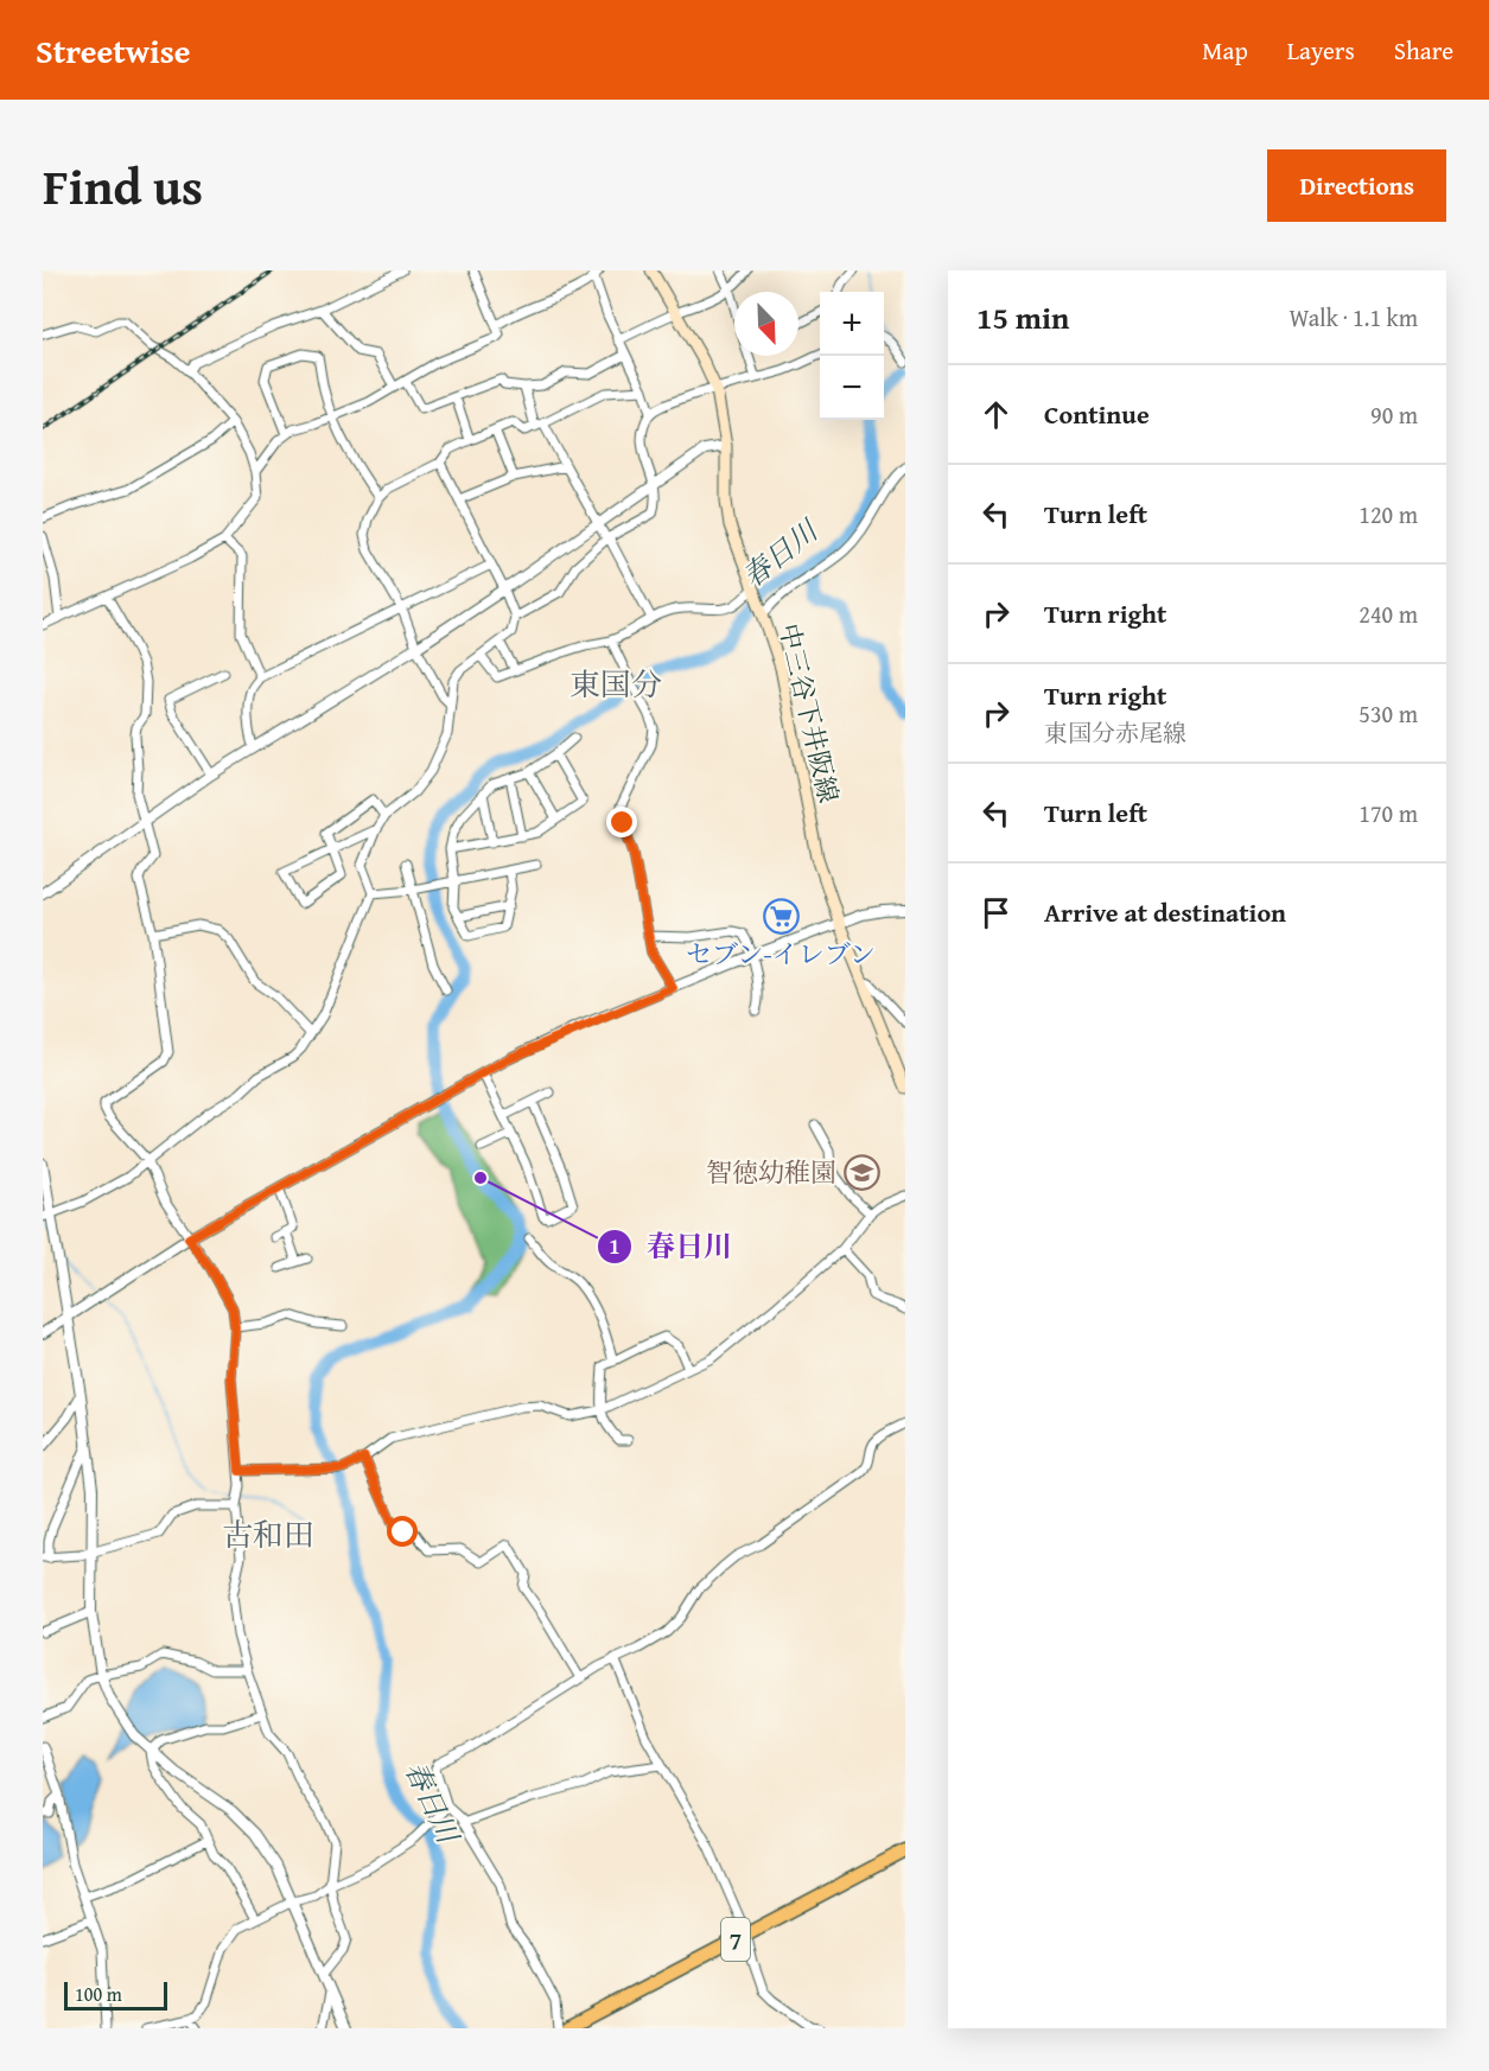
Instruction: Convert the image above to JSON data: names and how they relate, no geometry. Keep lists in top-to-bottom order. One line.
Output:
{"streets":{"main road":["中三谷下井阪線","7"]},"districts":["東国分","古和田"],"water":["春日川"],"places":{"supermarket":["セブン-イレブン"],"school or university":["智徳幼稚園"],"other":["春日川"]},"scale_bar":"100 m","north":"bottom right","page":{"header":"Streetwise","nav":["Map","Layers","Share"],"title":"Find us","buttons":"Directions","heading":["15 min","Walk · 1.1 km"],"map_buttons":["+","−"],"list":[["Continue","90 m"],["Turn left","120 m"],["Turn right","240 m"],["Turn right","東国分赤尾線","530 m"],["Turn left","170 m"],"Arrive at destination"],"scale":"100 m"}}
